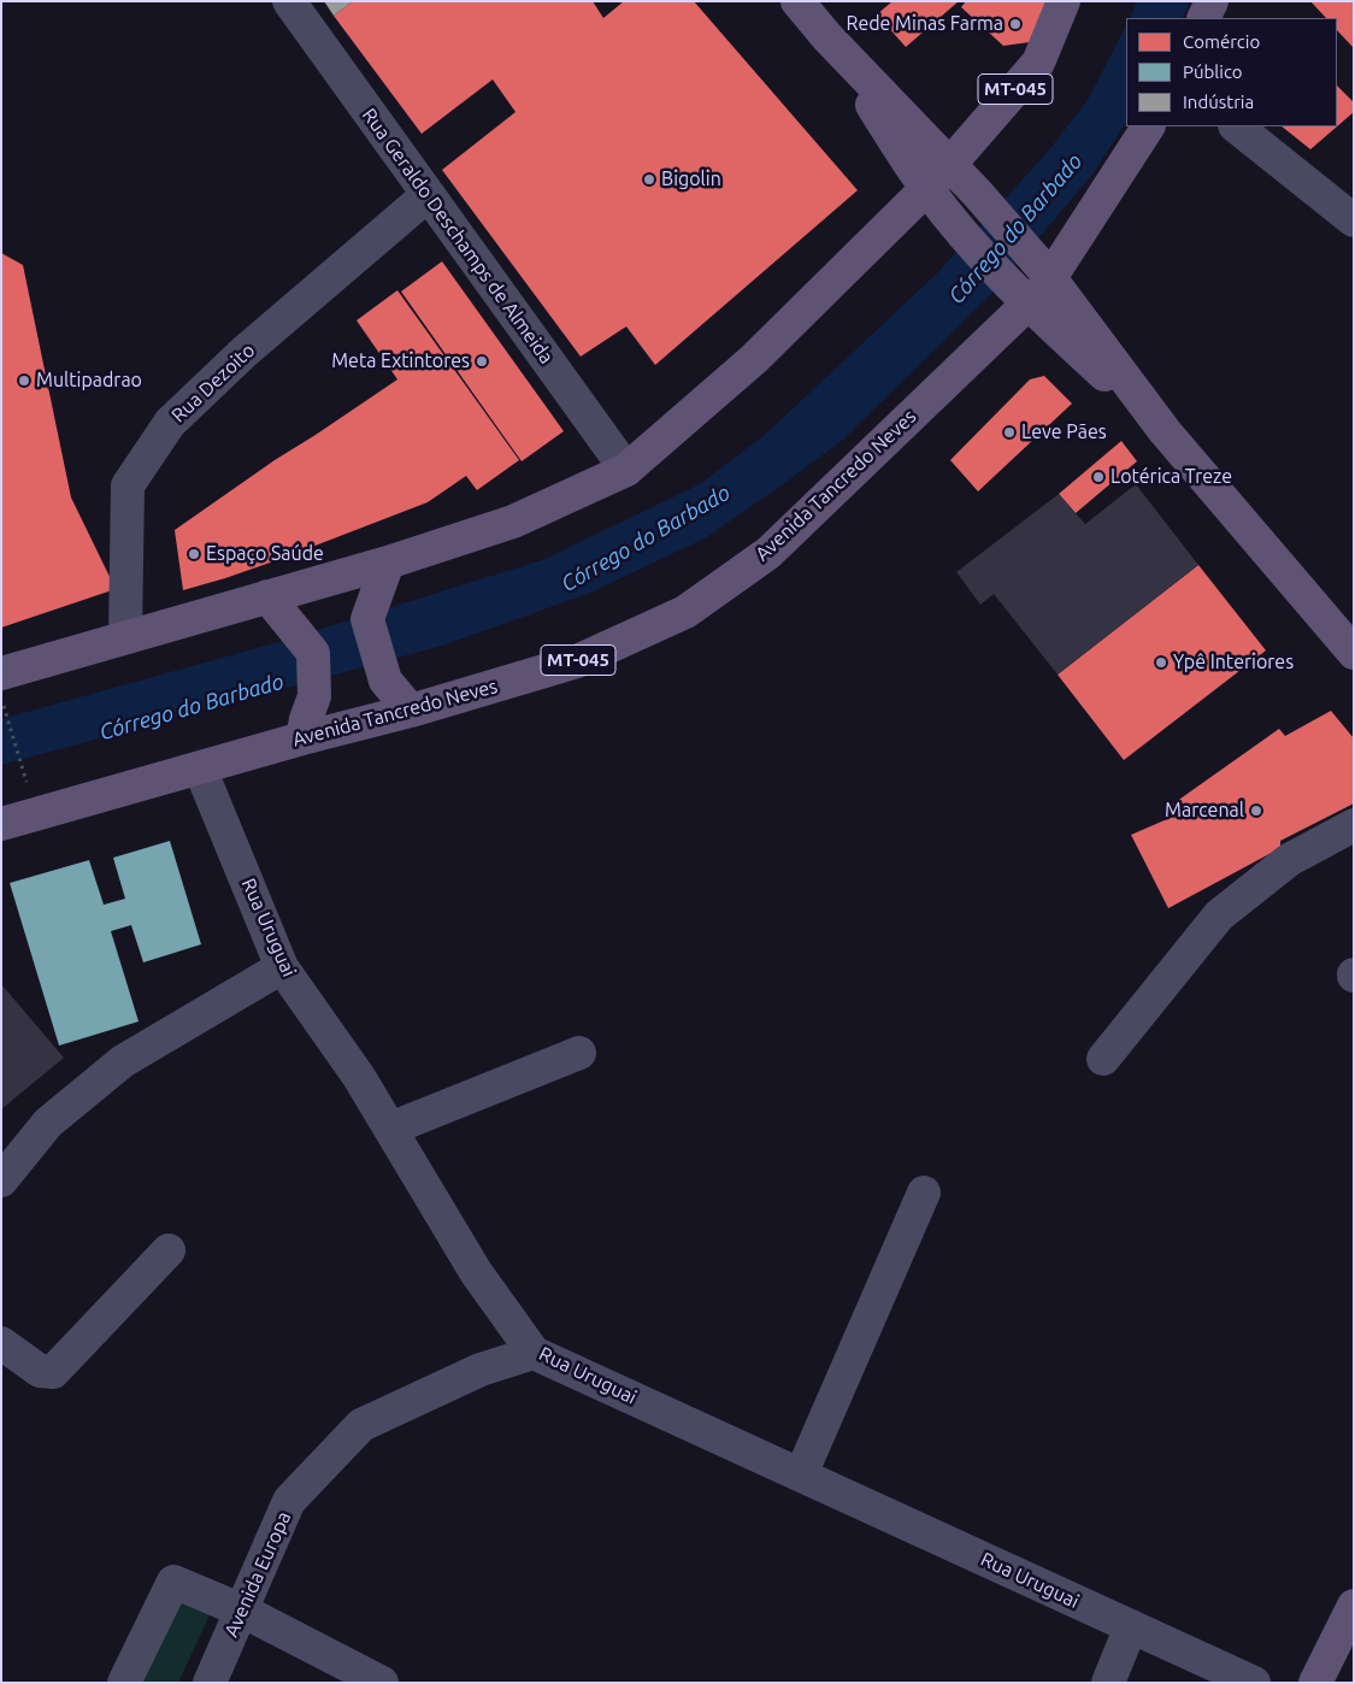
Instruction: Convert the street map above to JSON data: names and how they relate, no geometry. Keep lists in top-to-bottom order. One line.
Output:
{"streets":{"main road":["MT-045","Avenida Tancredo Neves"],"street":["Rua Geraldo Deschamps de Almeida","Rua Dezoito","Rua Uruguai","Avenida Europa"]},"crossings":[["MT-045","Rua Geraldo Deschamps de Almeida"],["MT-045","Rua Dezoito"],["Rua Geraldo Deschamps de Almeida","Rua Dezoito"],["Avenida Tancredo Neves","Rua Uruguai"],["Rua Uruguai","Avenida Europa"]],"water":["Córrego do Barbado"],"places":["Rede Minas Farma","Bigolin","Meta Extintores","Multipadrao","Leve Pães","Lotérica Treze","Espaço Saúde","Ypê Interiores","Marcenal"],"legend":["Comércio","Público","Indústria"]}
